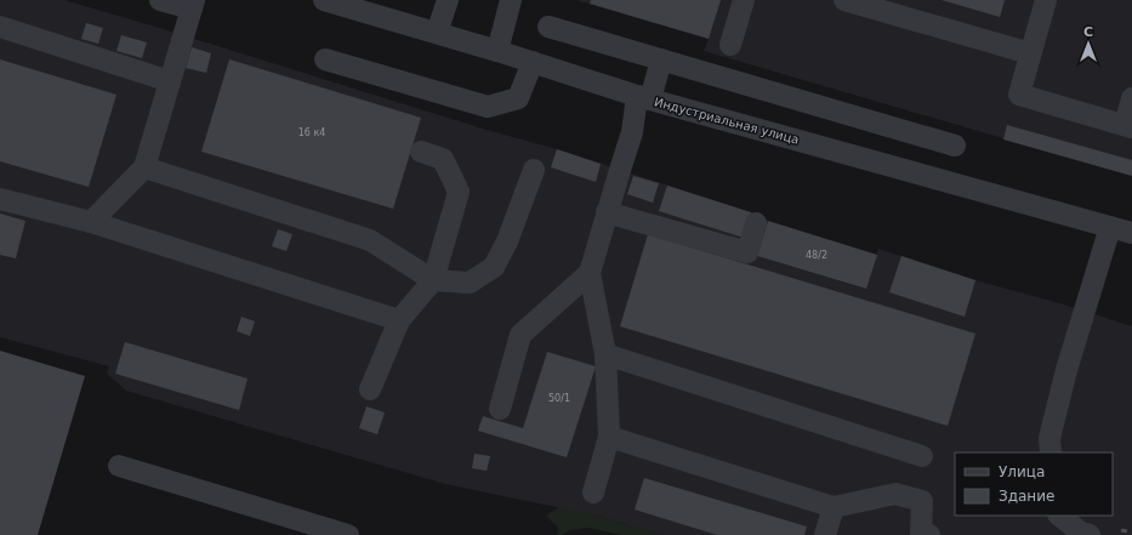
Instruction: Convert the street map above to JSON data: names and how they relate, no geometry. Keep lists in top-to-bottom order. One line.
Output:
{"streets":{"street":["Индустриальная улица"]},"house_numbers":["16 к4","48/2","50/1"],"legend":["Улица","Здание"],"north":"top"}
